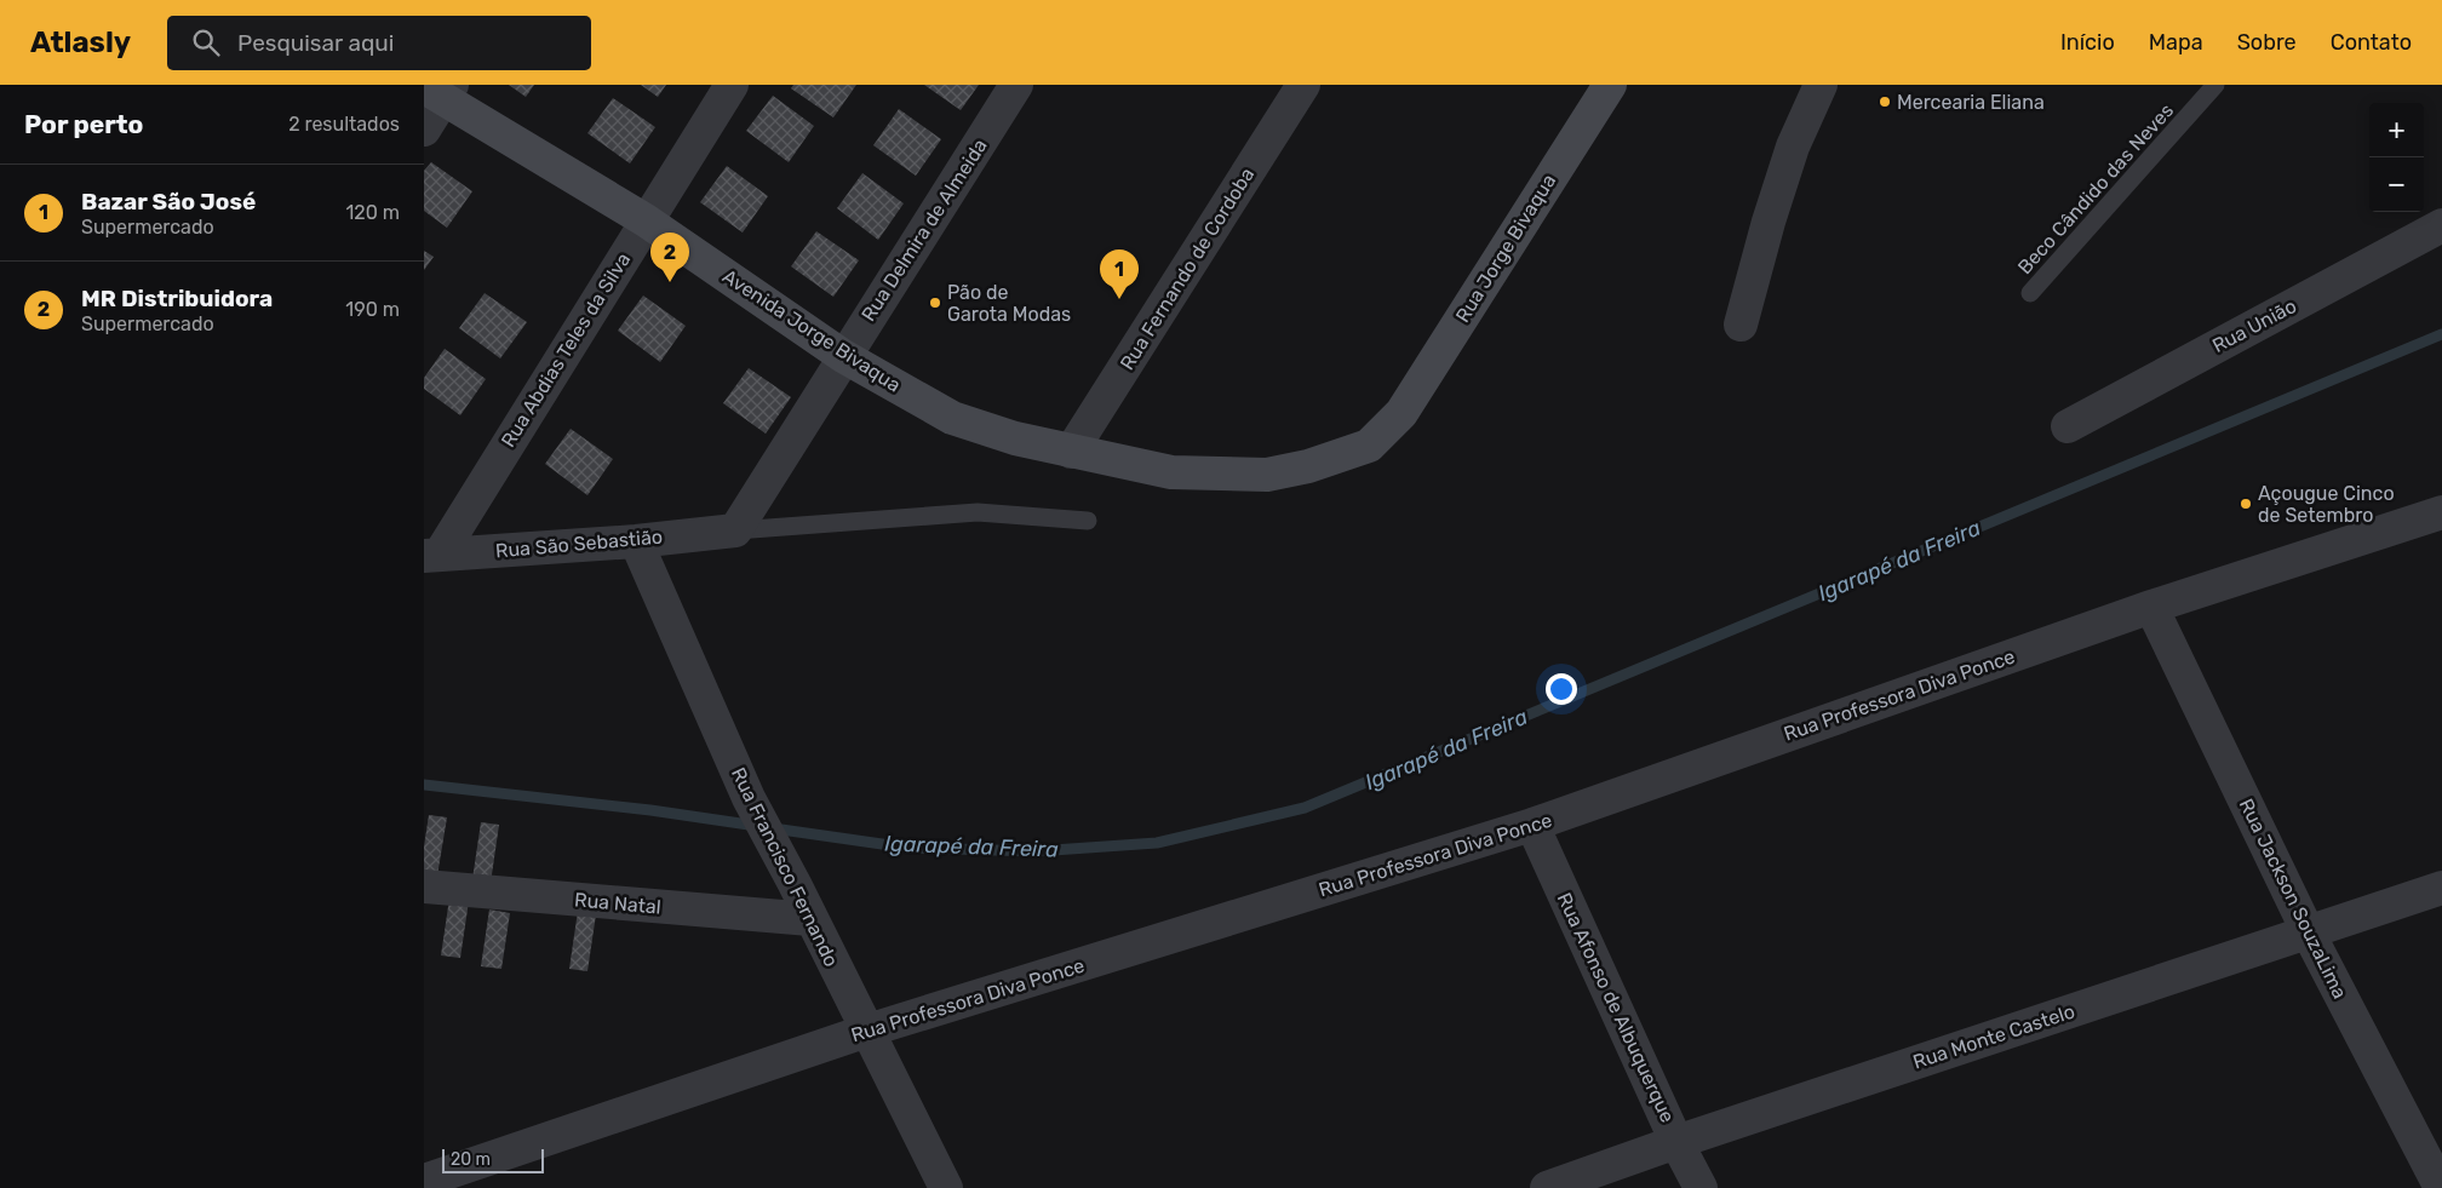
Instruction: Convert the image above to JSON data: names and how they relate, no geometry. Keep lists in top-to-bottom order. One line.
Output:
{"streets":{"street":["Rua Delmira de Almeida","Rua Jorge Bivaqua","Rua Fernando de Cordoba","Rua União","Avenida Jorge Bivaqua","Rua Abdias Teles da Silva","Rua São Sebastião","Rua Professora Diva Ponce","Rua Francisco Fernando","Rua Jackson SouzaLima","Rua Natal","Rua Afonso de Albuquerque","Rua Monte Castelo"],"lane":["Beco Cândido das Neves"]},"crossings":[["Rua Delmira de Almeida","Avenida Jorge Bivaqua"],["Rua Delmira de Almeida","Rua São Sebastião"],["Rua Jorge Bivaqua","Avenida Jorge Bivaqua"],["Rua Fernando de Cordoba","Avenida Jorge Bivaqua"],["Avenida Jorge Bivaqua","Rua Abdias Teles da Silva"],["Rua Abdias Teles da Silva","Rua São Sebastião"],["Rua São Sebastião","Rua Francisco Fernando"],["Rua Professora Diva Ponce","Rua Francisco Fernando"],["Rua Professora Diva Ponce","Rua Jackson SouzaLima"],["Rua Professora Diva Ponce","Rua Afonso de Albuquerque"],["Rua Francisco Fernando","Rua Natal"],["Rua Jackson SouzaLima","Rua Monte Castelo"],["Rua Afonso de Albuquerque","Rua Monte Castelo"]],"water":["Igarapé da Freira"],"places":["Mercearia Eliana","Pão de Garota Modas","Açougue Cinco de Setembro"],"scale_bar":"20 m","page":{"header":"Atlasly","search":"Pesquisar aqui","nav":["Início","Mapa","Sobre","Contato"],"heading":["Por perto","2 resultados"],"map_buttons":["+","−"],"list":[{"mark":"1","name":"Bazar São José","note":"Supermercado","value":"120 m"},{"mark":"2","name":"MR Distribuidora","note":"Supermercado","value":"190 m"}],"pins":["2","1"],"scale":"20 m"}}
